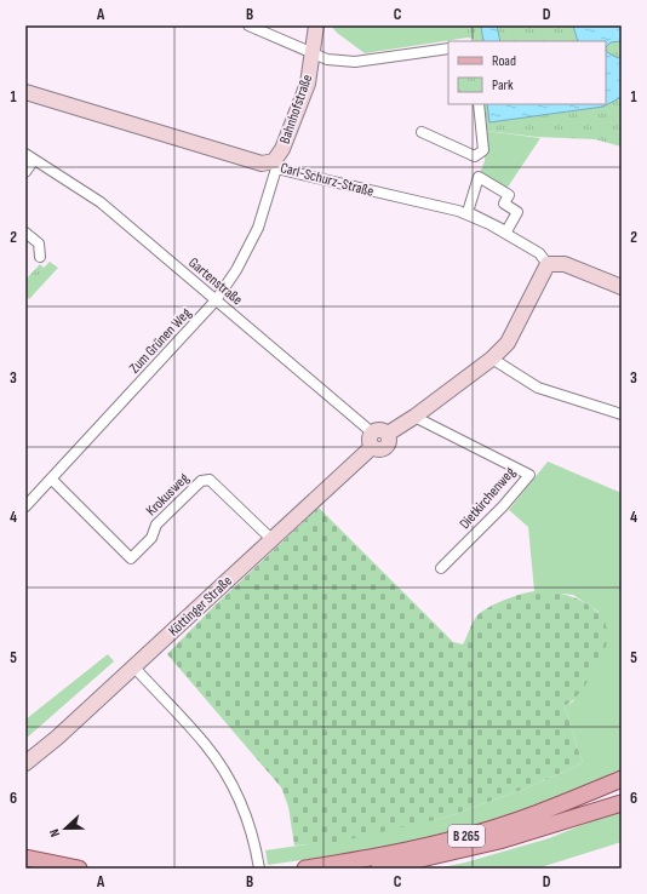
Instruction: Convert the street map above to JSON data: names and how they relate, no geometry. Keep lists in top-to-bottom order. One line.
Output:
{"streets":{"main road":["B 265"],"street":["Bahnhofstraße","Carl-Schurz-Straße","Gartenstraße","Zum Grünen Weg","Krokusweg","Dietkirchenweg","Köttinger Straße"]},"crossings":[["Bahnhofstraße","Carl-Schurz-Straße"],["Bahnhofstraße","Zum Grünen Weg"],["Carl-Schurz-Straße","Zum Grünen Weg"],["Gartenstraße","Zum Grünen Weg"],["Gartenstraße","Köttinger Straße"],["Zum Grünen Weg","Krokusweg"],["Krokusweg","Köttinger Straße"]],"legend":["Road","Park"],"north":"left","grid":{"columns":["A","B","C","D"],"rows":["1","2","3","4","5","6"]}}
